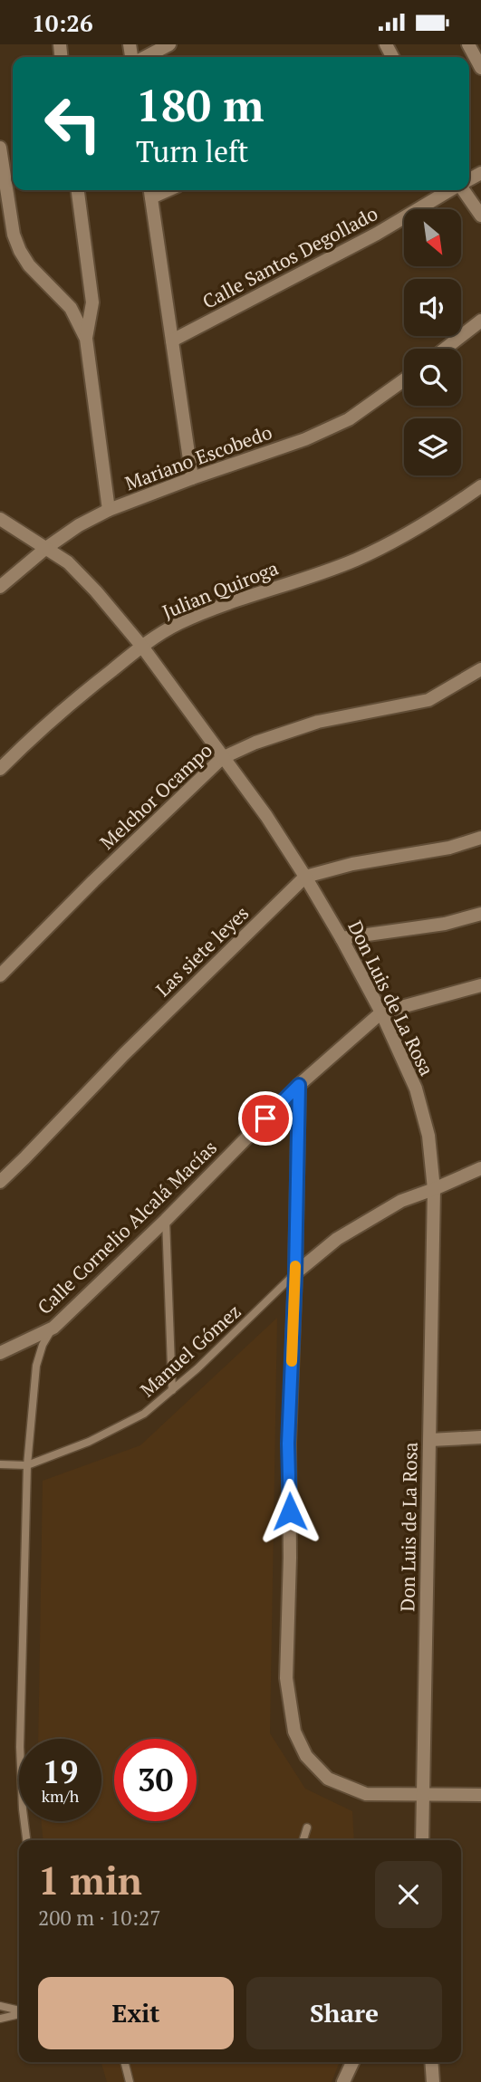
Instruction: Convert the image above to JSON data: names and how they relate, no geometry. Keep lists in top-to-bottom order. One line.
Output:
{"streets":{"street":["Calle Santos Degollado","Mariano Escobedo","Julian Quiroga","Melchor Ocampo","Las siete leyes","Don Luis de La Rosa","Calle Cornelio Alcalá Macías"],"lane":["Manuel Gómez"]},"crossings":[["Mariano Escobedo","Don Luis de La Rosa"],["Julian Quiroga","Don Luis de La Rosa"],["Melchor Ocampo","Don Luis de La Rosa"],["Las siete leyes","Don Luis de La Rosa"],["Don Luis de La Rosa","Calle Cornelio Alcalá Macías"]],"north":"bottom right","page":{"status":"10:26","turn":["180 m","Turn left"],"speed":"19 km/h","limit":"30","heading":["1 min","200 m · 10:27"],"buttons":["Exit","Share"]}}
